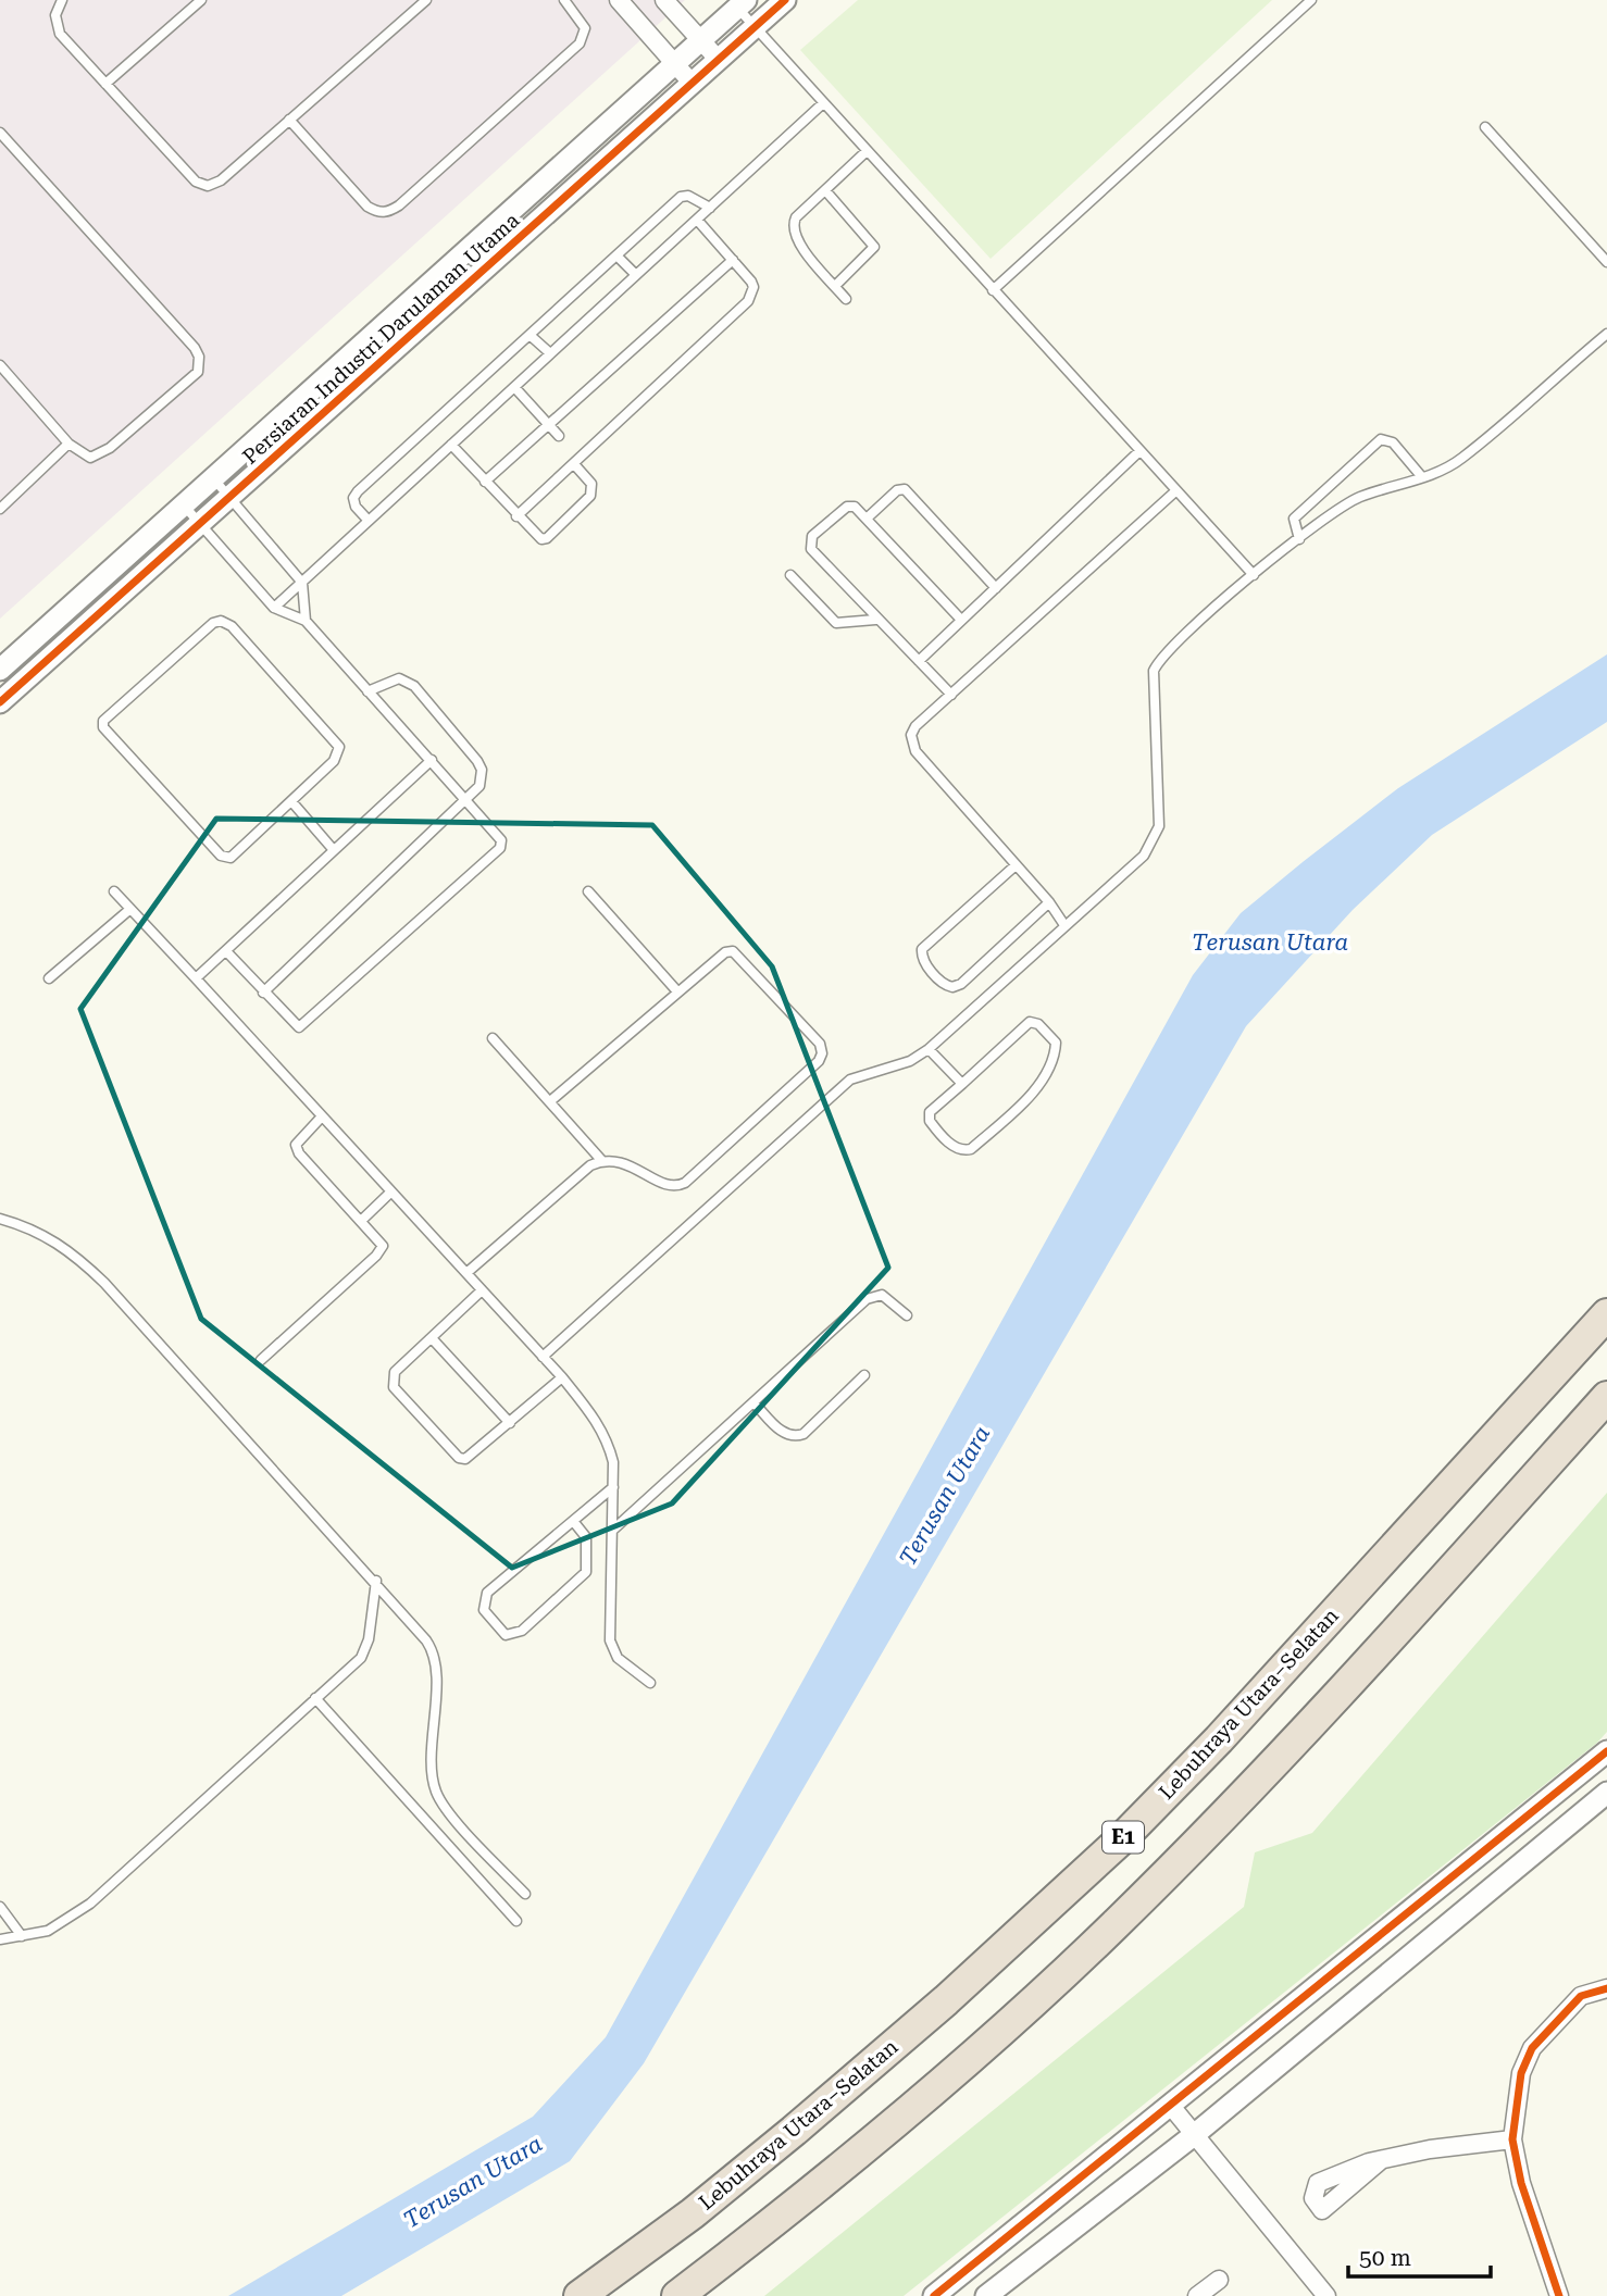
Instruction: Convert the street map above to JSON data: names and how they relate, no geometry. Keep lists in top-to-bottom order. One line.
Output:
{"streets":{"highway":["Lebuhraya Utara–Selatan","E1"],"street":["Persiaran Industri Darulaman Utama"]},"water":["Terusan Utara"],"scale_bar":"50 m"}
